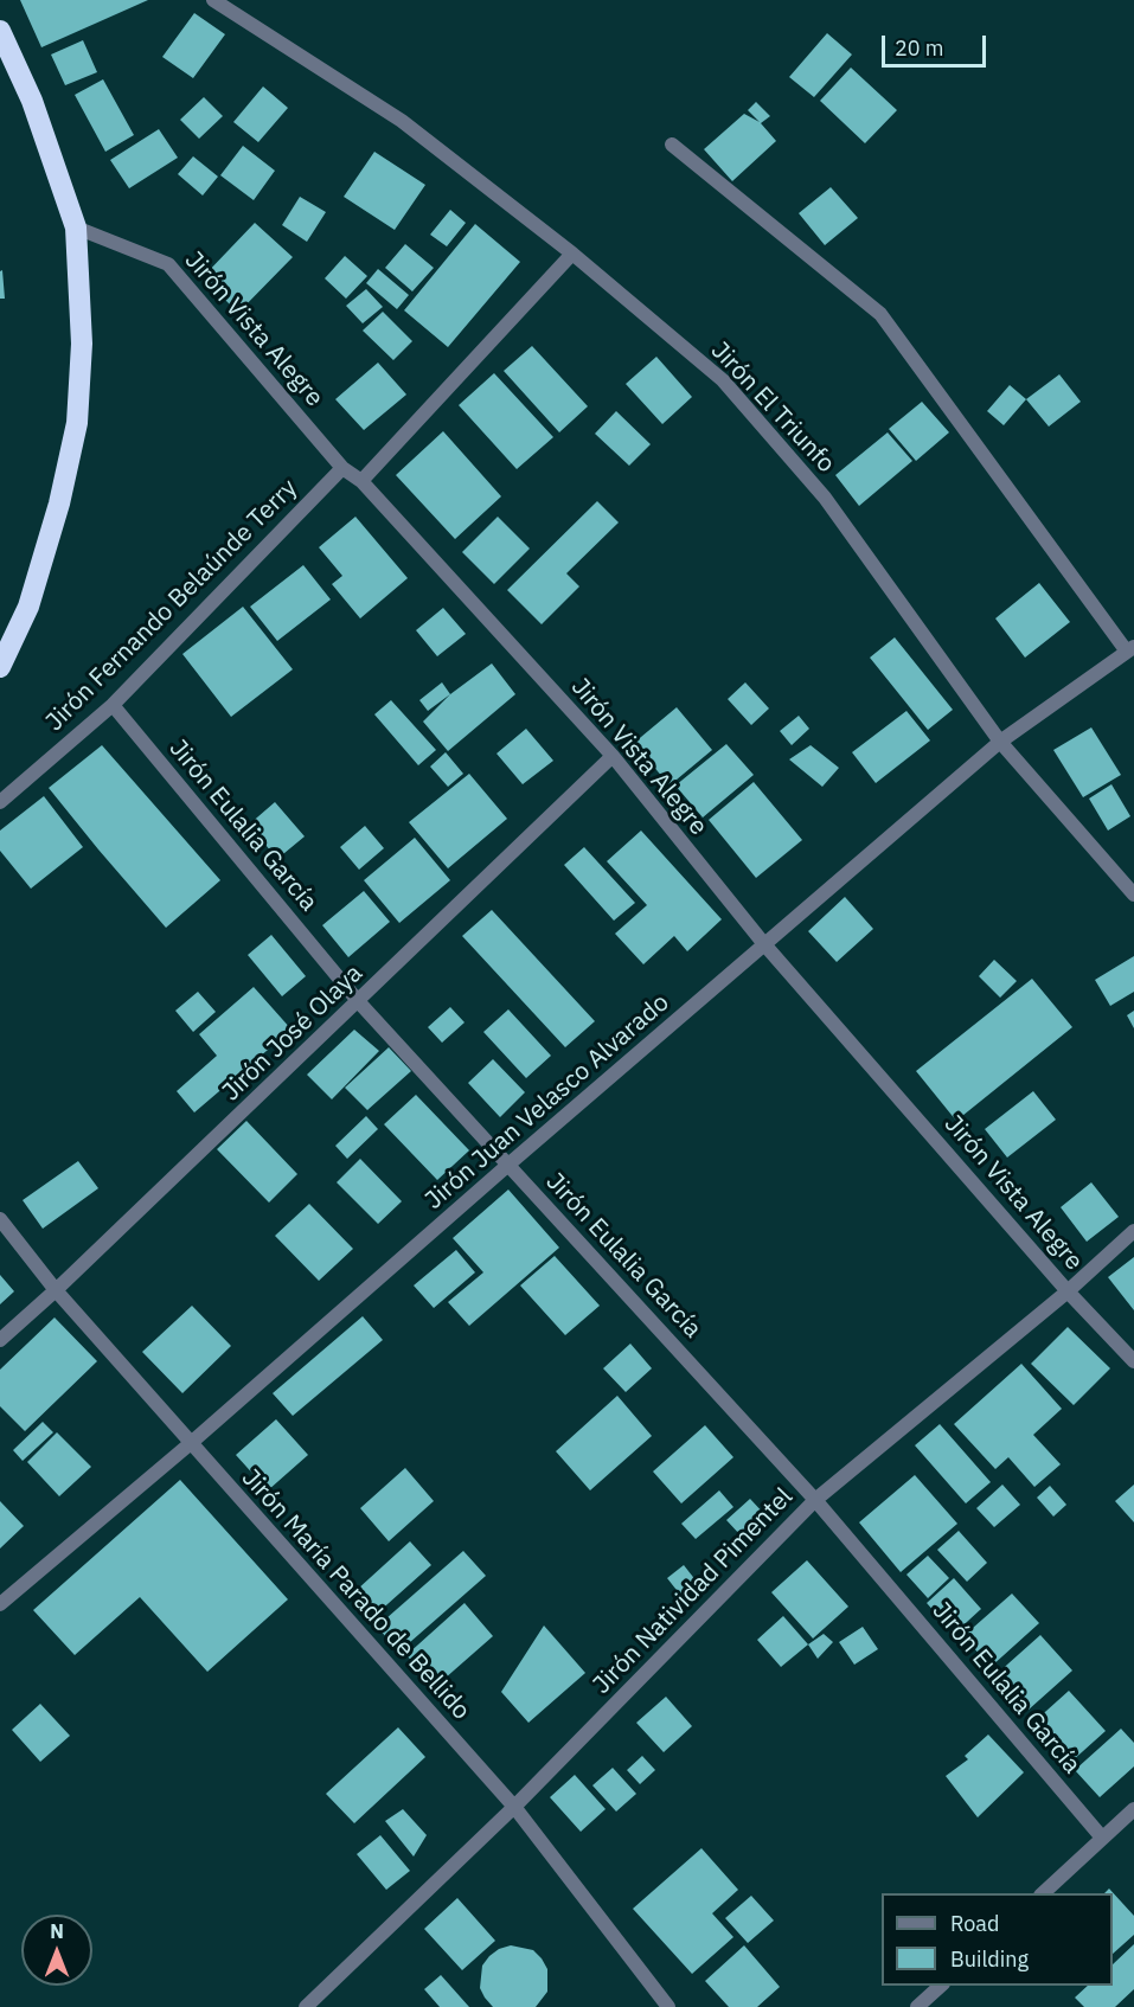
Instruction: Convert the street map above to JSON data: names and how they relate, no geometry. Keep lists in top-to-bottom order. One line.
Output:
{"streets":{"street":["Jirón Vista Alegre","Jirón El Triunfo","Jirón Fernando Belaúnde Terry","Jirón Eulalia García","Jirón José Olaya","Jirón Juan Velasco Alvarado","Jirón Natividad Pimentel","Jirón María Parado de Bellido"]},"crossings":[["Jirón Vista Alegre","Jirón Fernando Belaúnde Terry"],["Jirón Vista Alegre","Jirón José Olaya"],["Jirón Vista Alegre","Jirón Juan Velasco Alvarado"],["Jirón Vista Alegre","Jirón Natividad Pimentel"],["Jirón El Triunfo","Jirón Juan Velasco Alvarado"],["Jirón Fernando Belaúnde Terry","Jirón Eulalia García"],["Jirón Eulalia García","Jirón José Olaya"],["Jirón Eulalia García","Jirón Juan Velasco Alvarado"],["Jirón Eulalia García","Jirón Natividad Pimentel"],["Jirón José Olaya","Jirón María Parado de Bellido"],["Jirón Juan Velasco Alvarado","Jirón María Parado de Bellido"],["Jirón Natividad Pimentel","Jirón María Parado de Bellido"]],"legend":["Road","Building"],"scale_bar":"20 m","north":"top"}
